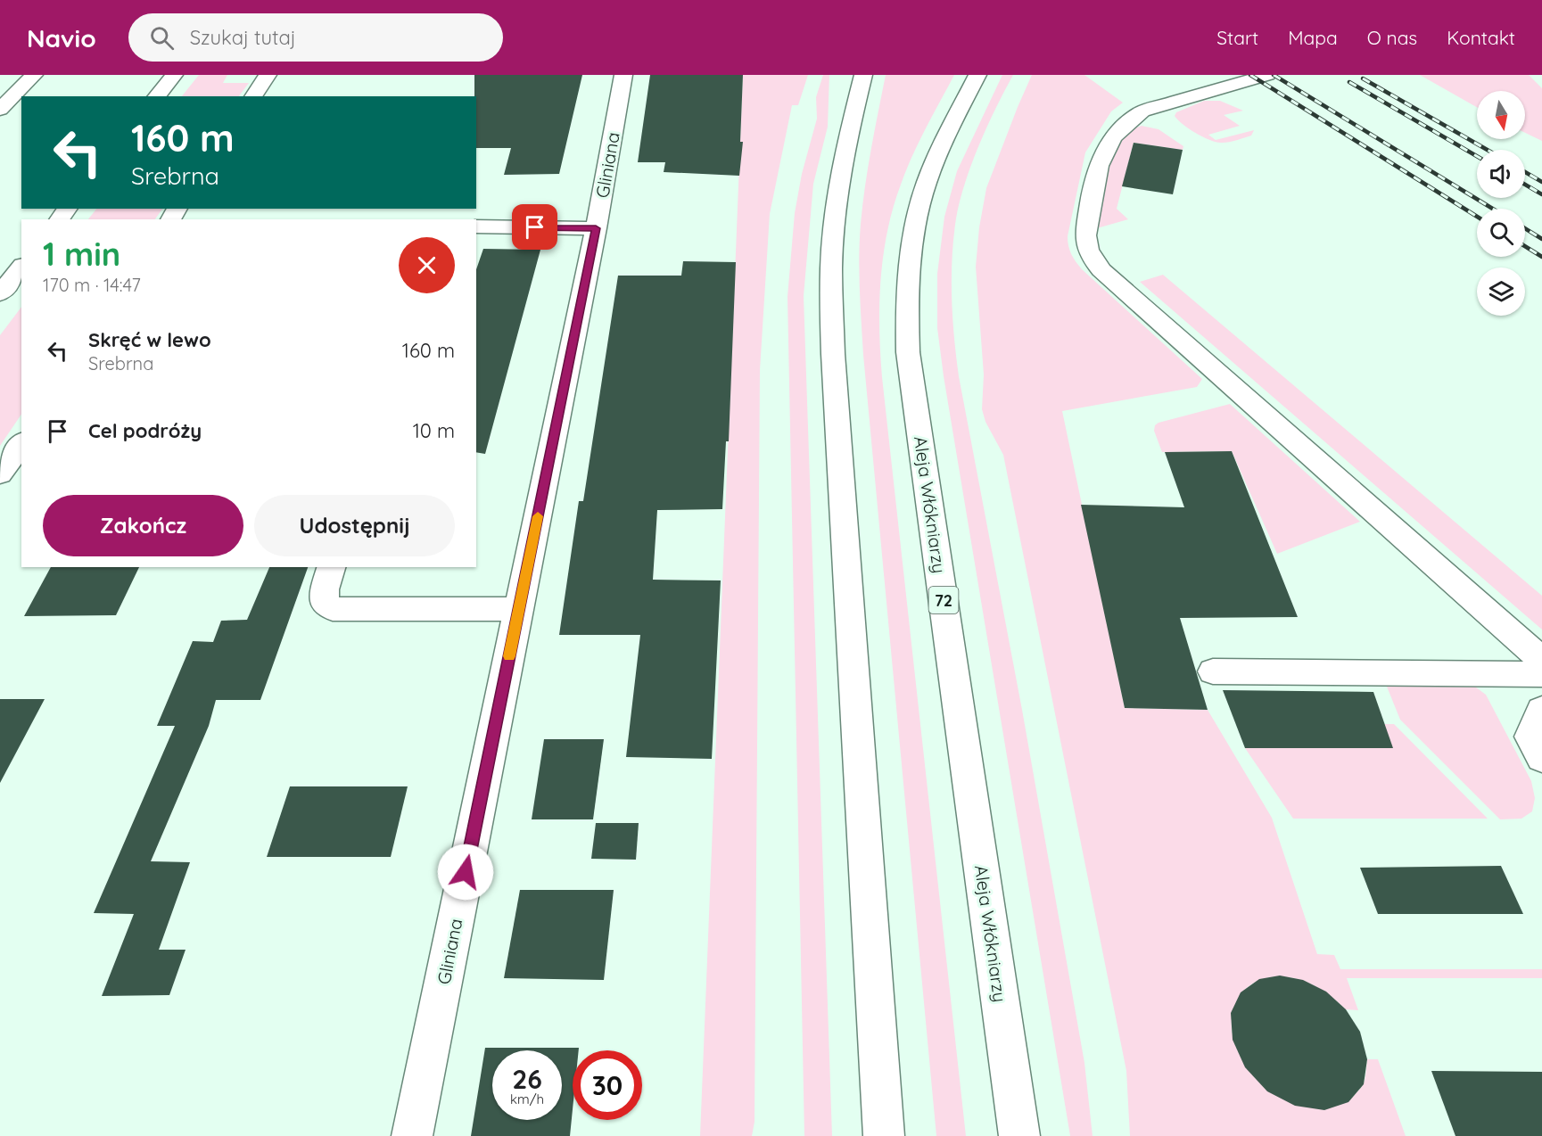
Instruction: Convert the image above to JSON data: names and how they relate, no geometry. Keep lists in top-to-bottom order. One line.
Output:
{"streets":{"main road":["Gliniana","Aleja Włókniarzy","72"]},"north":"bottom","page":{"header":"Navio","search":"Szukaj tutaj","nav":["Start","Mapa","O nas","Kontakt"],"turn":["160 m","Srebrna"],"heading":["1 min","170 m · 14:47"],"list":[{"name":"Skręć w lewo","note":"Srebrna","value":"160 m"},{"name":"Cel podróży","value":"10 m"}],"buttons":["Zakończ","Udostępnij"],"speed":"26 km/h","limit":"30"}}
